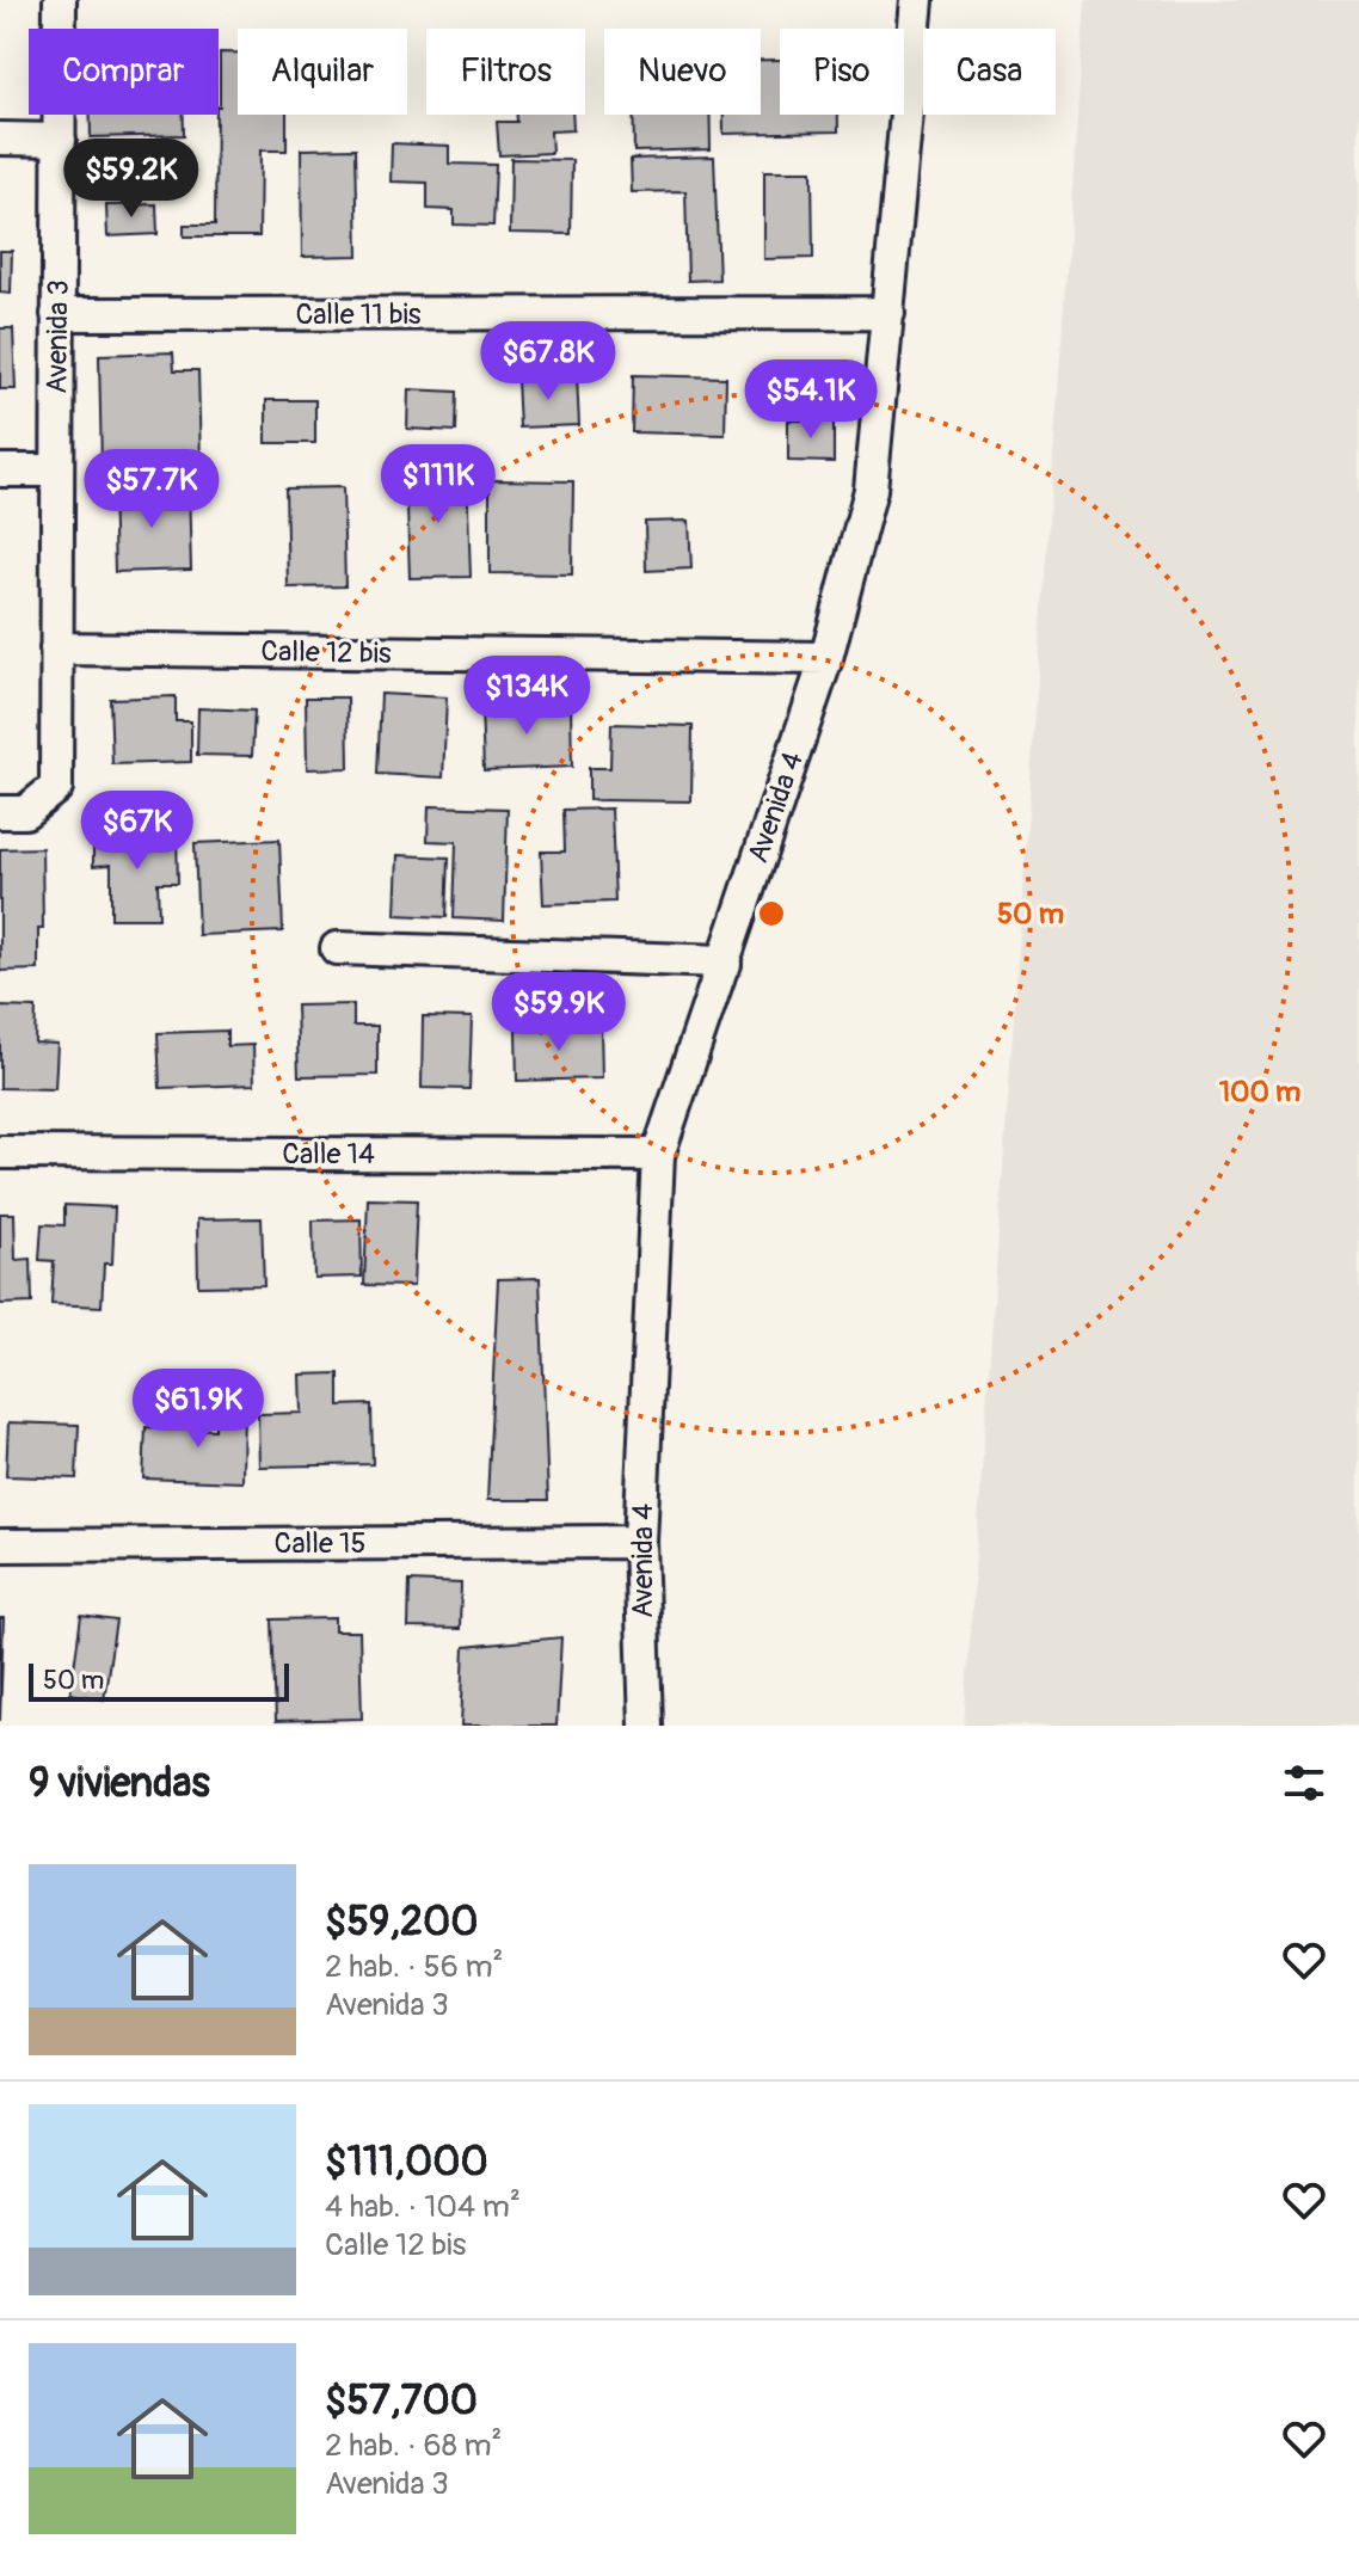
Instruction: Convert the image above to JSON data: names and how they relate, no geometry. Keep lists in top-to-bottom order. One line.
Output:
{"streets":{"street":["Calle 11 bis","Avenida 3","Calle 12 bis","Avenida 4","Calle 14","Calle 15"]},"crossings":[["Calle 11 bis","Avenida 3"],["Calle 11 bis","Avenida 4"],["Avenida 3","Calle 12 bis"],["Calle 12 bis","Avenida 4"],["Avenida 4","Calle 14"],["Avenida 4","Calle 15"]],"scale_bar":"50 m","page":{"chip":["Comprar","Alquilar","Filtros","Nuevo","Piso","Casa"],"price":["$59.2K","$67.8K","$54.1K","$111K","$57.7K","$134K","$67K","$59.9K","$61.9K"],"scale":"50 m","heading":"9 viviendas","list":[{"name":"$59,200","note":"2 hab. · 56 m² · Avenida 3"},{"name":"$111,000","note":"4 hab. · 104 m² · Calle 12 bis"},{"name":"$57,700","note":"2 hab. · 68 m² · Avenida 3"}]},"rings":["50 m","100 m"]}
